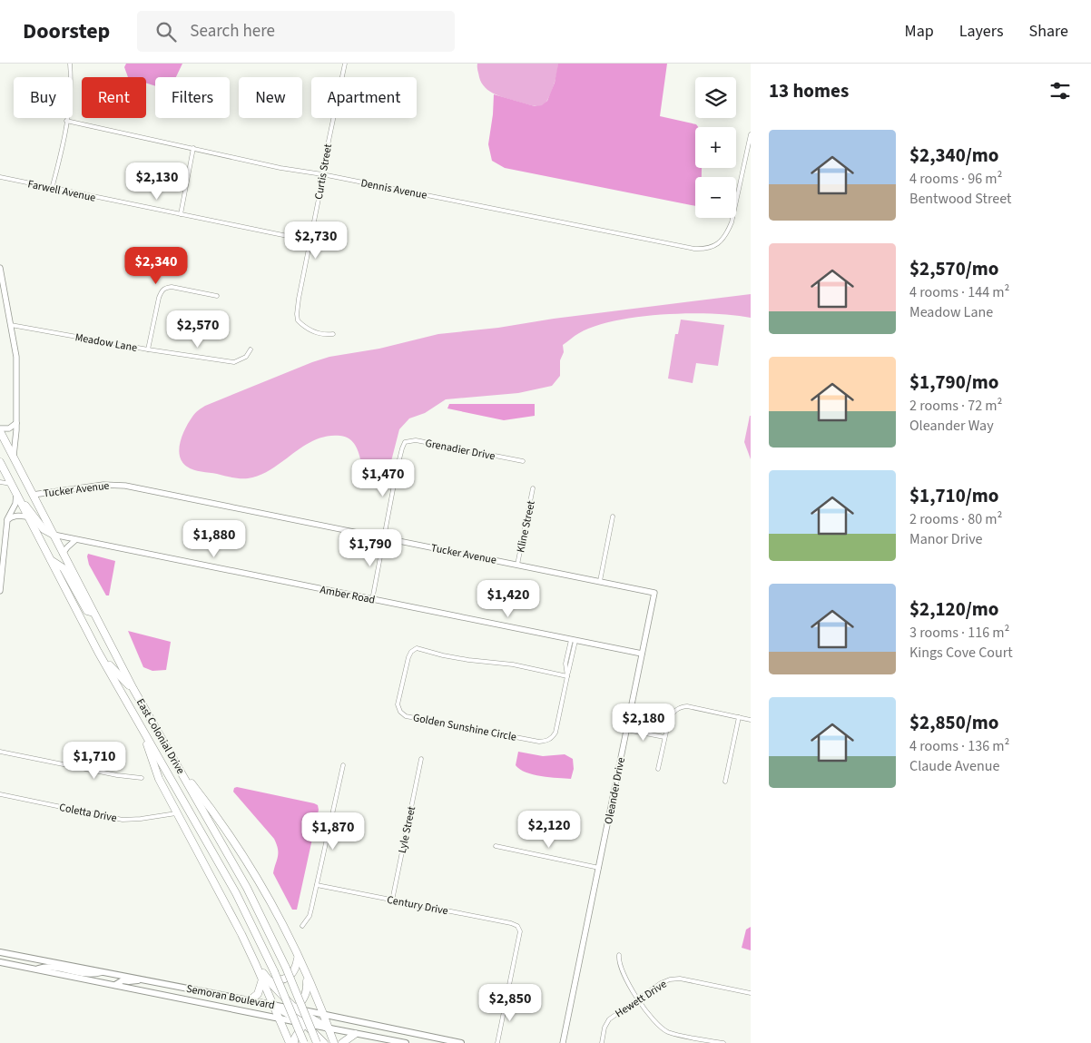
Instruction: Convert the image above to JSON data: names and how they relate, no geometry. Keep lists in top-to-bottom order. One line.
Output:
{"streets":{"highway":["East Colonial Drive"],"main road":["Semoran Boulevard"],"street":["Curtis Street","Dennis Avenue","Farwell Avenue","Meadow Lane","Grenadier Drive","Tucker Avenue","Kline Street","Amber Road","Golden Sunshine Circle","Oleander Drive","Coletta Drive","Lyle Street","Century Drive","Hewett Drive"]},"crossings":[["Curtis Street","Dennis Avenue"],["Curtis Street","Farwell Avenue"],["Grenadier Drive","Tucker Avenue"],["Tucker Avenue","Kline Street"],["Tucker Avenue","East Colonial Drive"],["Tucker Avenue","Oleander Drive"],["Amber Road","Golden Sunshine Circle"],["Amber Road","East Colonial Drive"],["Amber Road","Oleander Drive"],["Lyle Street","Century Drive"]],"page":{"header":"Doorstep","search":"Search here","nav":["Map","Layers","Share"],"heading":"13 homes","map_buttons":["+","−"],"chip":["Buy","Rent","Filters","New","Apartment"],"list":[{"name":"$2,340/mo","note":"4 rooms · 96 m² · Bentwood Street"},{"name":"$2,570/mo","note":"4 rooms · 144 m² · Meadow Lane"},{"name":"$1,790/mo","note":"2 rooms · 72 m² · Oleander Way"},{"name":"$1,710/mo","note":"2 rooms · 80 m² · Manor Drive"},{"name":"$2,120/mo","note":"3 rooms · 116 m² · Kings Cove Court"},{"name":"$2,850/mo","note":"4 rooms · 136 m² · Claude Avenue"}],"price":["$2,130","$2,730","$2,340","$2,570","$1,470","$1,880","$1,790","$1,420","$2,180","$1,710","$2,120","$1,870","$2,850"]}}
